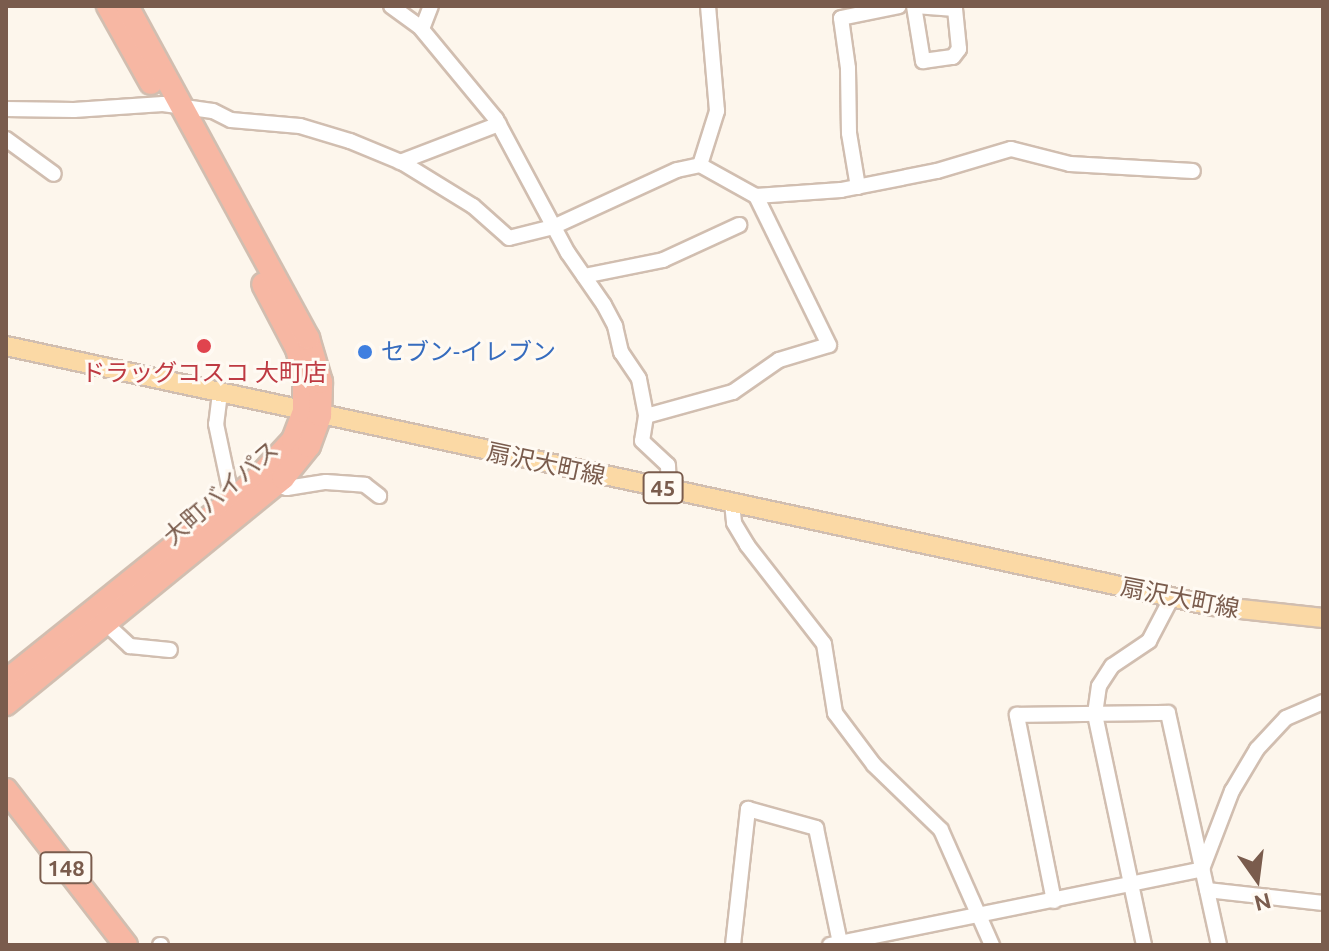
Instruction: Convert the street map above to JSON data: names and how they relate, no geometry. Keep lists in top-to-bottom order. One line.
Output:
{"streets":{"highway":["大町バイパス","148"],"main road":["扇沢大町線","45"]},"crossings":[["扇沢大町線","大町バイパス"]],"places":["ドラッグコスコ 大町店","セブン-イレブン"],"north":"bottom"}
